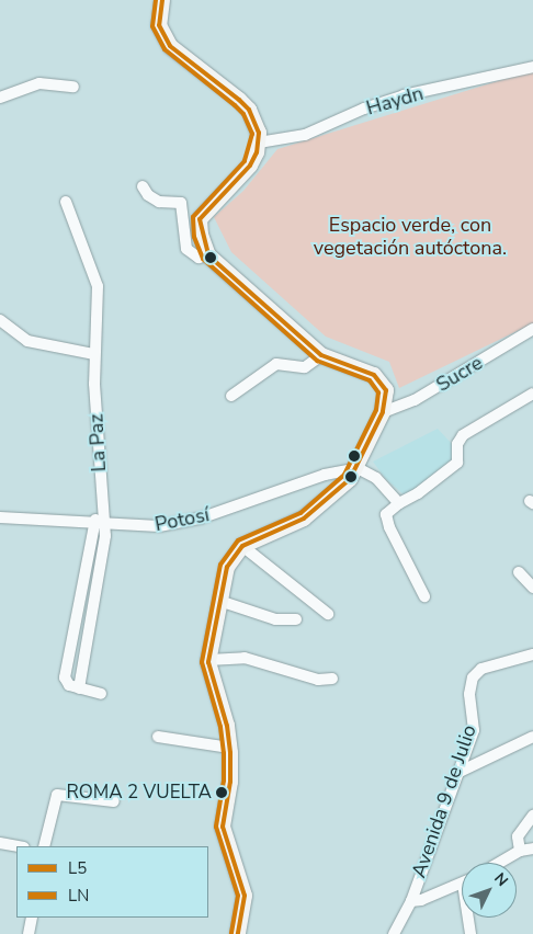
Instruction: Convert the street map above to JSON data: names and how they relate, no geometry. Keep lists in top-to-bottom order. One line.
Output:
{"streets":{"street":["Haydn","Sucre","La Paz","Potosí","Avenida 9 de Julio"]},"crossings":[["La Paz","Potosí"]],"parks":["Espacio verde, con vegetación autóctona."],"places":["ROMA 2 VUELTA"],"lines":["transit line L5","transit line LN"],"legend":["L5","LN"],"north":"top right"}
